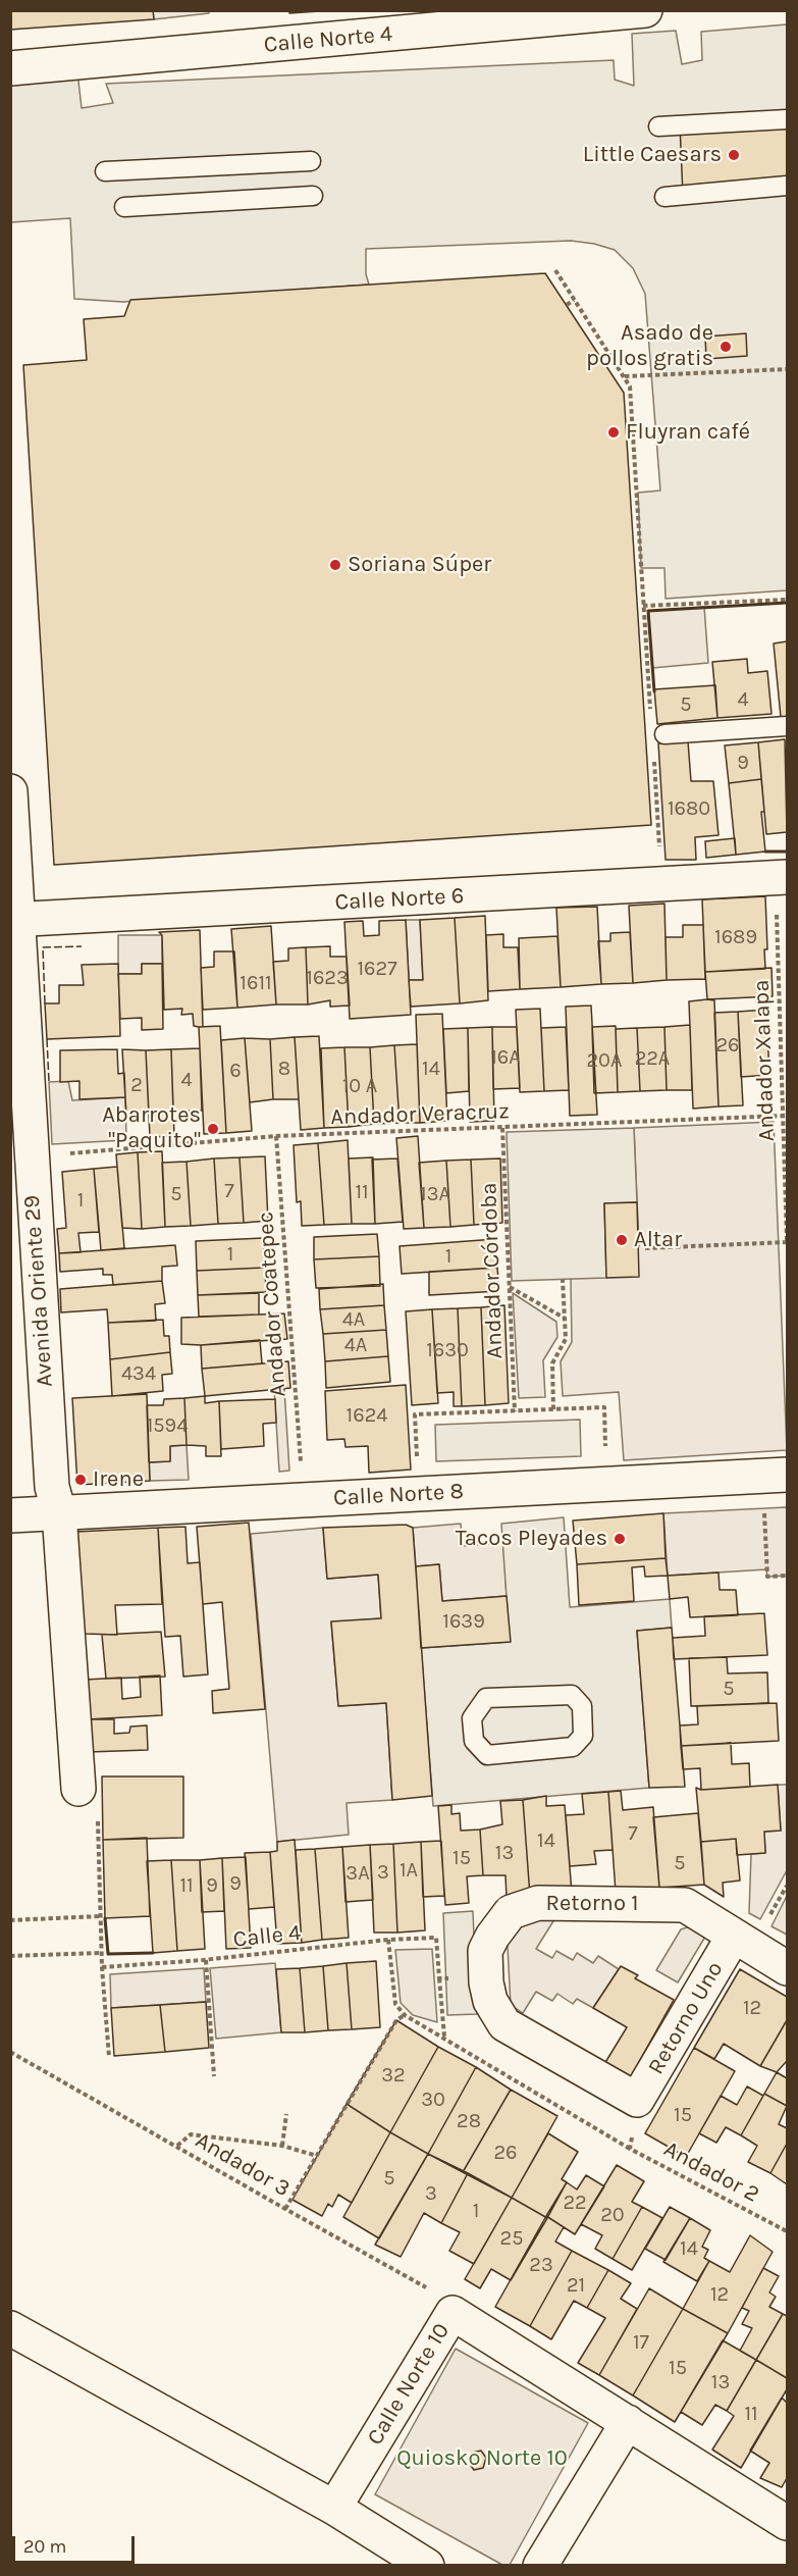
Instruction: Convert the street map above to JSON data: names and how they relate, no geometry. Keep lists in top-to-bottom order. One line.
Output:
{"streets":{"street":["Calle Norte 4","Calle Norte 6","Avenida Oriente 29","Calle Norte 8","Retorno 1","Retorno Uno","Calle Norte 10"],"path":["Andador Xalapa","Andador Veracruz","Andador Córdoba","Andador Coatepec","Calle 4","Andador 3","Andador 2"]},"crossings":[["Calle Norte 6","Andador Xalapa"],["Calle Norte 6","Avenida Oriente 29"],["Andador Xalapa","Andador Veracruz"],["Andador Veracruz","Andador Córdoba"],["Andador Veracruz","Andador Coatepec"],["Avenida Oriente 29","Calle Norte 8"],["Retorno 1","Retorno Uno"],["Andador 3","Calle Norte 10"]],"parks":["Quiosko Norte 10"],"places":["Little Caesars","Asado de pollos gratis","Fluyran café","Soriana Súper","Abarrotes \"Paquito\"","Altar","Irene","Tacos Pleyades"],"house_numbers":["4","5","9","1680","1689","1627","1623","1611","26","16A","22A","20A","8","14","6","4","2","10 A","7","11","5","13A","1","1","1","4A","4A","1630","434","1624","1594","1639","5","7","14","13","15","5","1A","3","3A","9","11","9","12","32","30","15","28","26","5","3","22","1","20","25","14","23","21","12","17","15","13","11"],"scale_bar":"20 m"}
